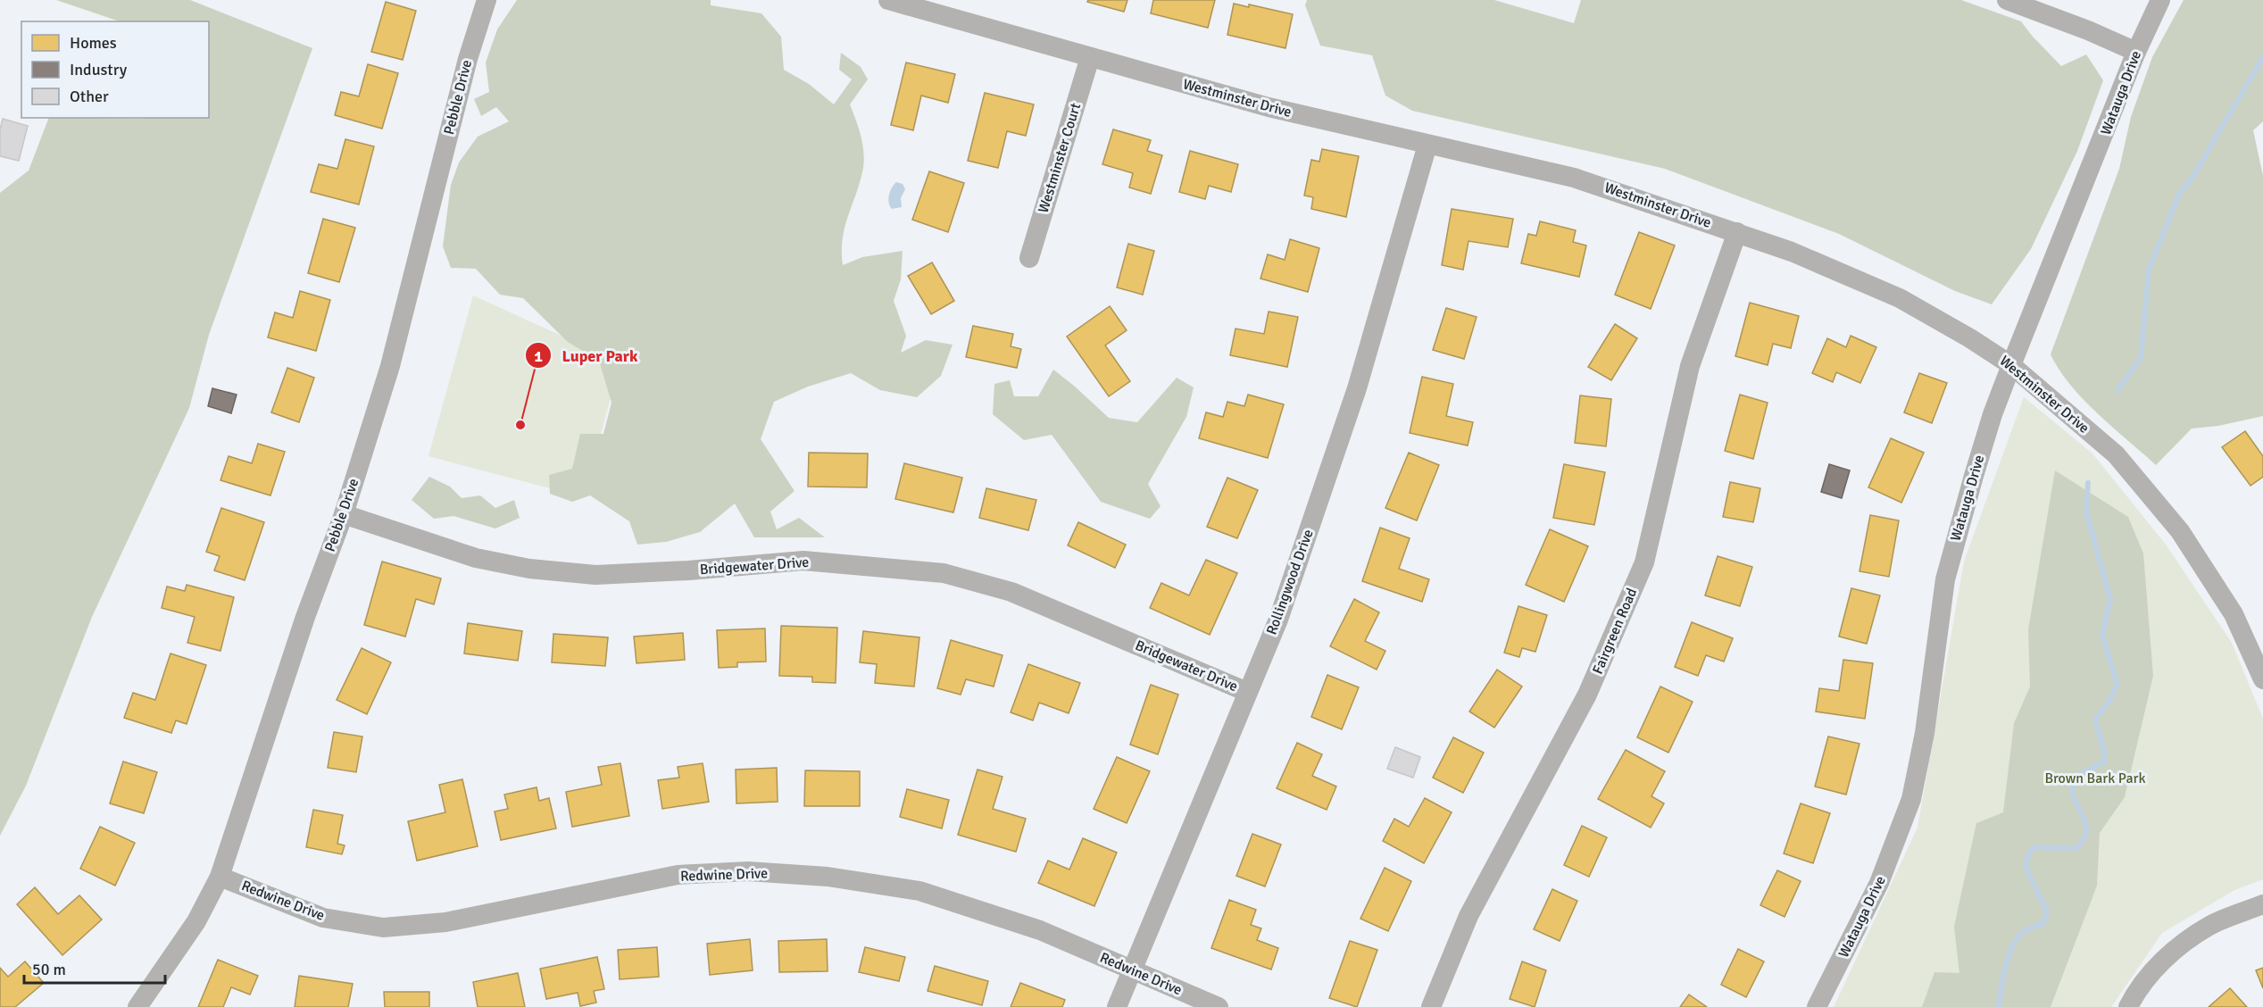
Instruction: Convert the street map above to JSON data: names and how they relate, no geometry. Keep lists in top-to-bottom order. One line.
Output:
{"streets":{"street":["Watauga Drive","Pebble Drive","Westminster Drive","Westminster Court","Bridgewater Drive","Rollingwood Drive","Fairgreen Road","Redwine Drive"]},"crossings":[["Watauga Drive","Westminster Drive"],["Pebble Drive","Bridgewater Drive"],["Pebble Drive","Redwine Drive"],["Westminster Drive","Westminster Court"],["Westminster Drive","Rollingwood Drive"],["Westminster Drive","Fairgreen Road"],["Bridgewater Drive","Rollingwood Drive"],["Rollingwood Drive","Redwine Drive"]],"parks":["Brown Bark Park"],"places":["Luper Park"],"legend":["Homes","Industry","Other"],"scale_bar":"50 m"}
